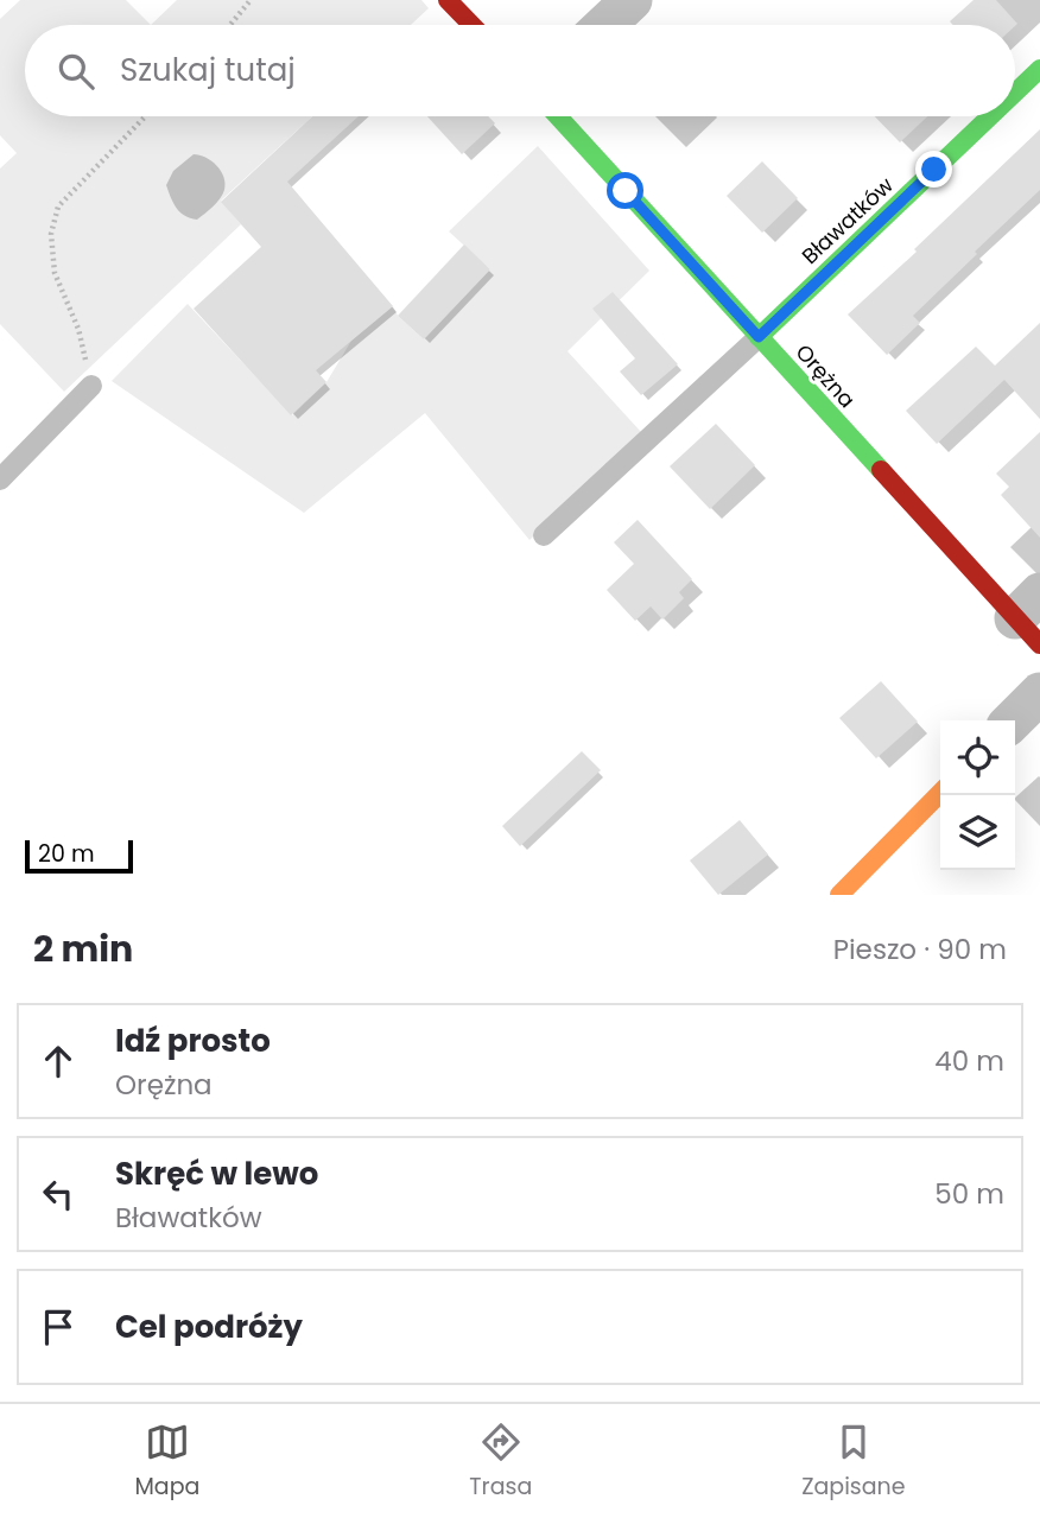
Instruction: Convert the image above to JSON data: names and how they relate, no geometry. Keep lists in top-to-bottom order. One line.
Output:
{"streets":{"street":["Bławatków","Orężna"]},"crossings":[["Bławatków","Orężna"]],"scale_bar":"20 m","page":{"search":"Szukaj tutaj","scale":"20 m","heading":["2 min","Pieszo · 90 m"],"list":[["Idź prosto","Orężna","40 m"],["Skręć w lewo","Bławatków","50 m"],"Cel podróży"],"nav":["Mapa","Trasa","Zapisane"]}}
